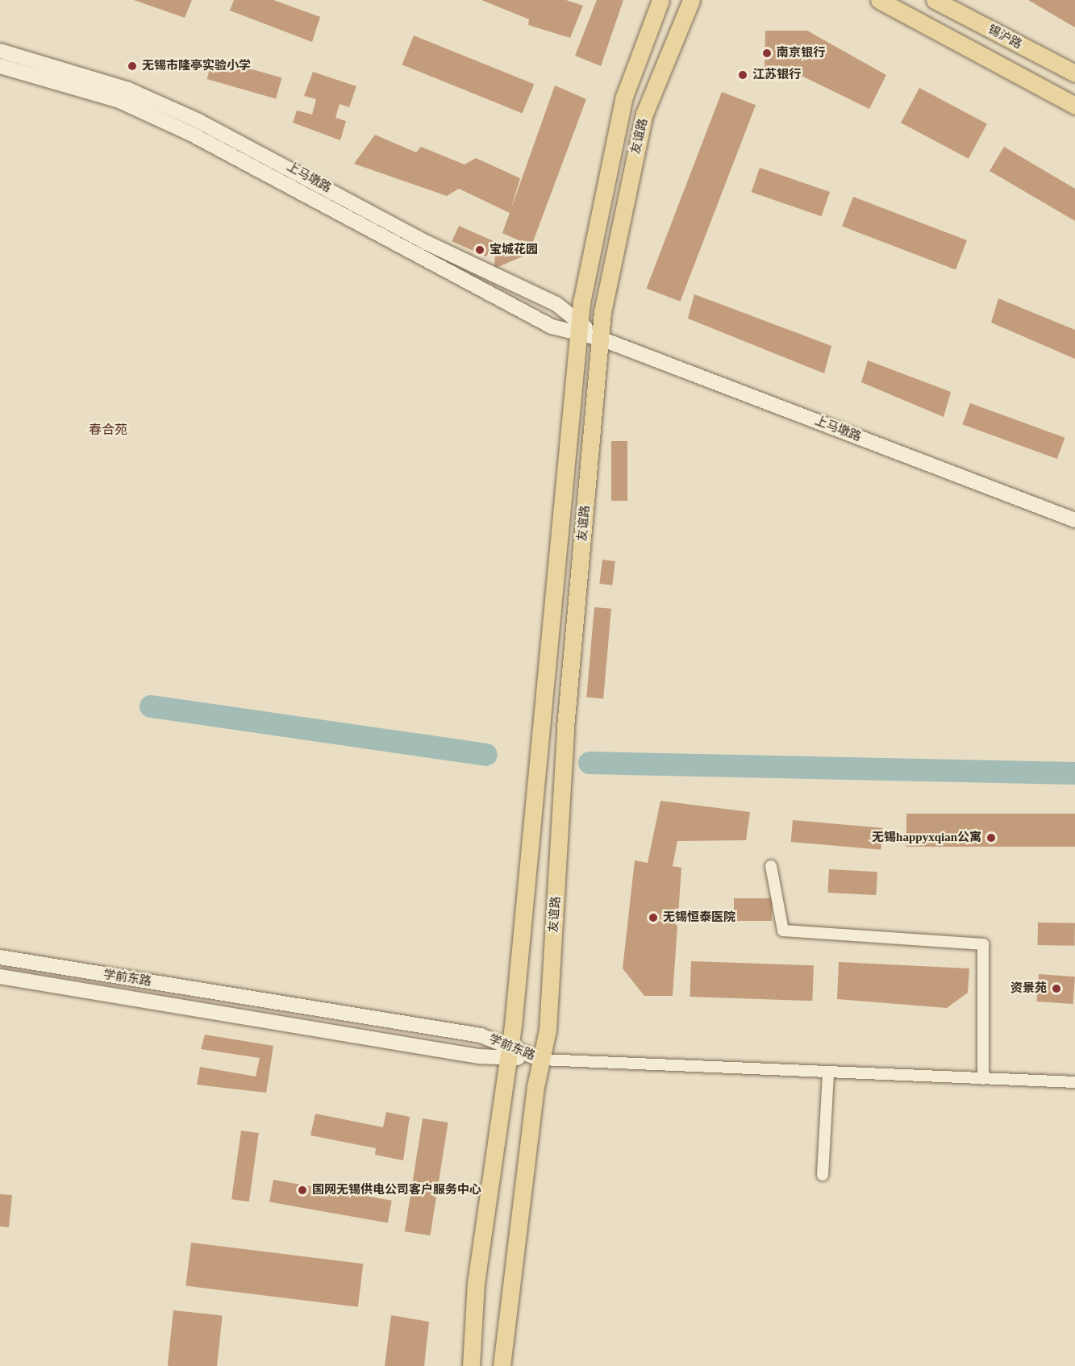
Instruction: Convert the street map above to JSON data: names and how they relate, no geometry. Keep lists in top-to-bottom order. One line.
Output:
{"streets":{"main road":["锡沪路","友谊路"],"street":["上马墩路","学前东路"]},"crossings":[["友谊路","上马墩路"],["友谊路","学前东路"]],"districts":["春合苑"],"places":["南京银行","无锡市隆亭实验小学","江苏银行","宝城花园","无锡happyxqian公寓","无锡恒泰医院","资景苑","国网无锡供电公司客户服务中心"]}
